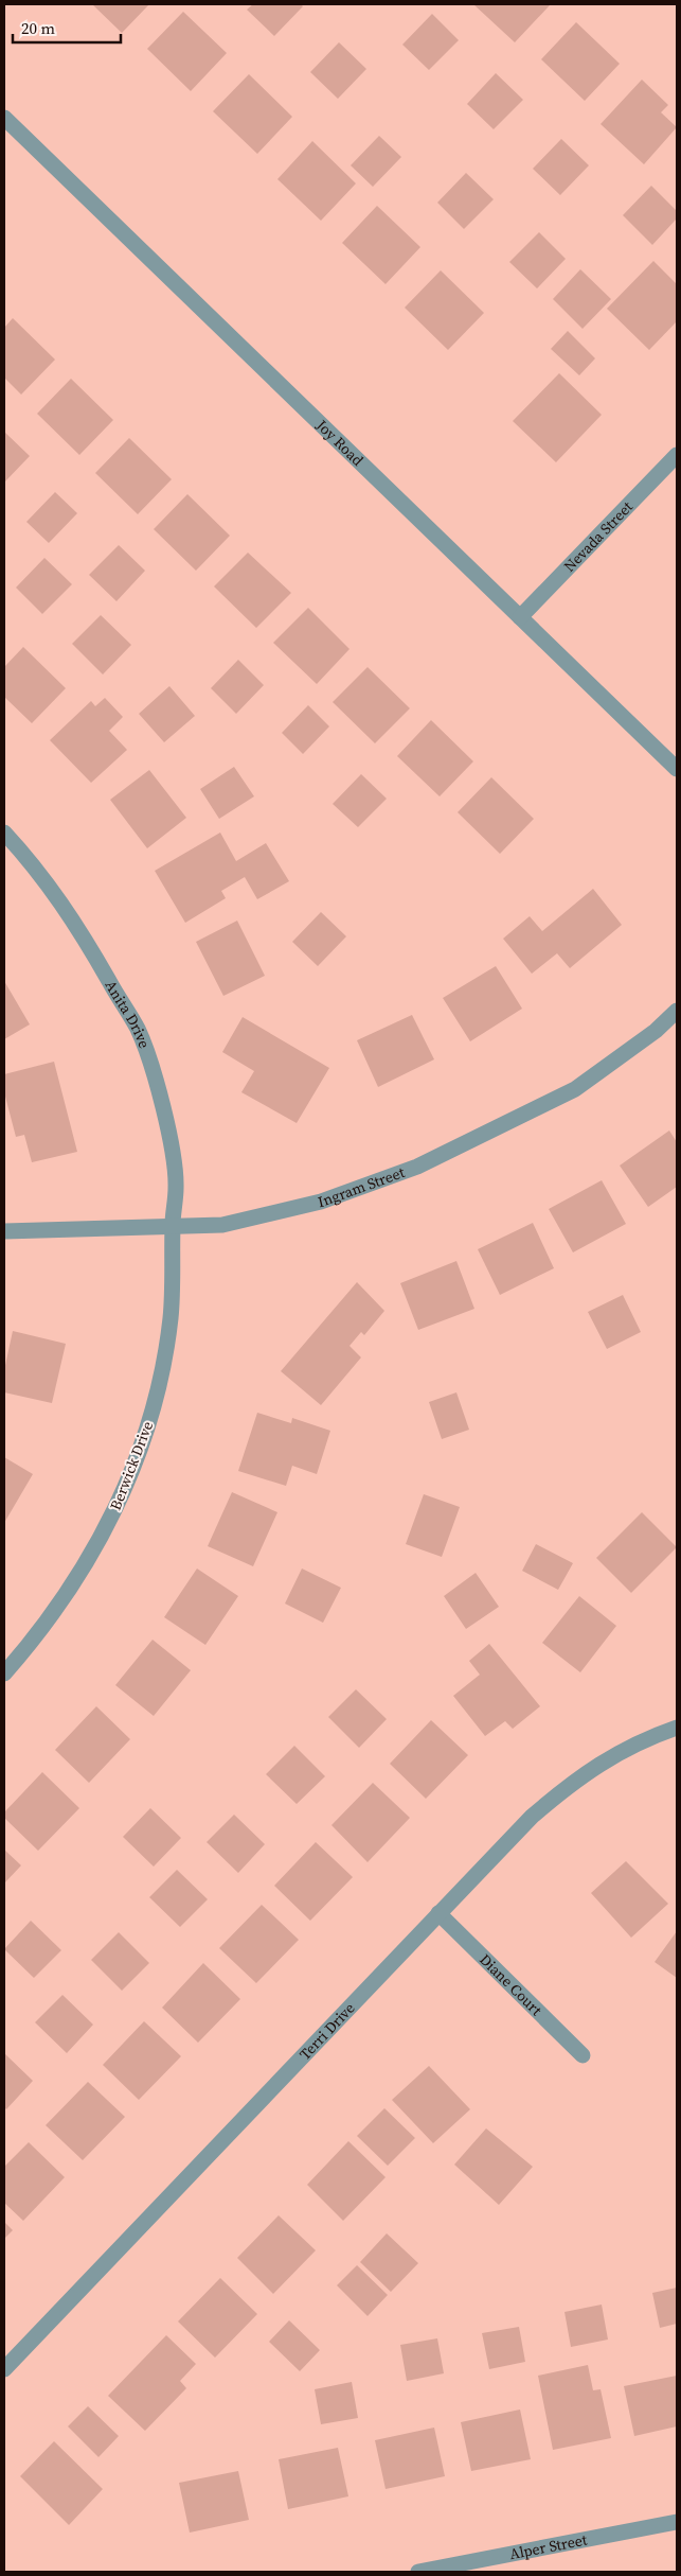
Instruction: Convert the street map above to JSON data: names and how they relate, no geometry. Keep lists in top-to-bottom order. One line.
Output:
{"streets":{"street":["Joy Road","Nevada Street","Anita Drive","Ingram Street","Berwick Drive","Diane Court","Terri Drive","Alper Street"]},"crossings":[["Joy Road","Nevada Street"],["Anita Drive","Ingram Street"],["Anita Drive","Berwick Drive"],["Ingram Street","Berwick Drive"],["Diane Court","Terri Drive"]],"scale_bar":"20 m"}
